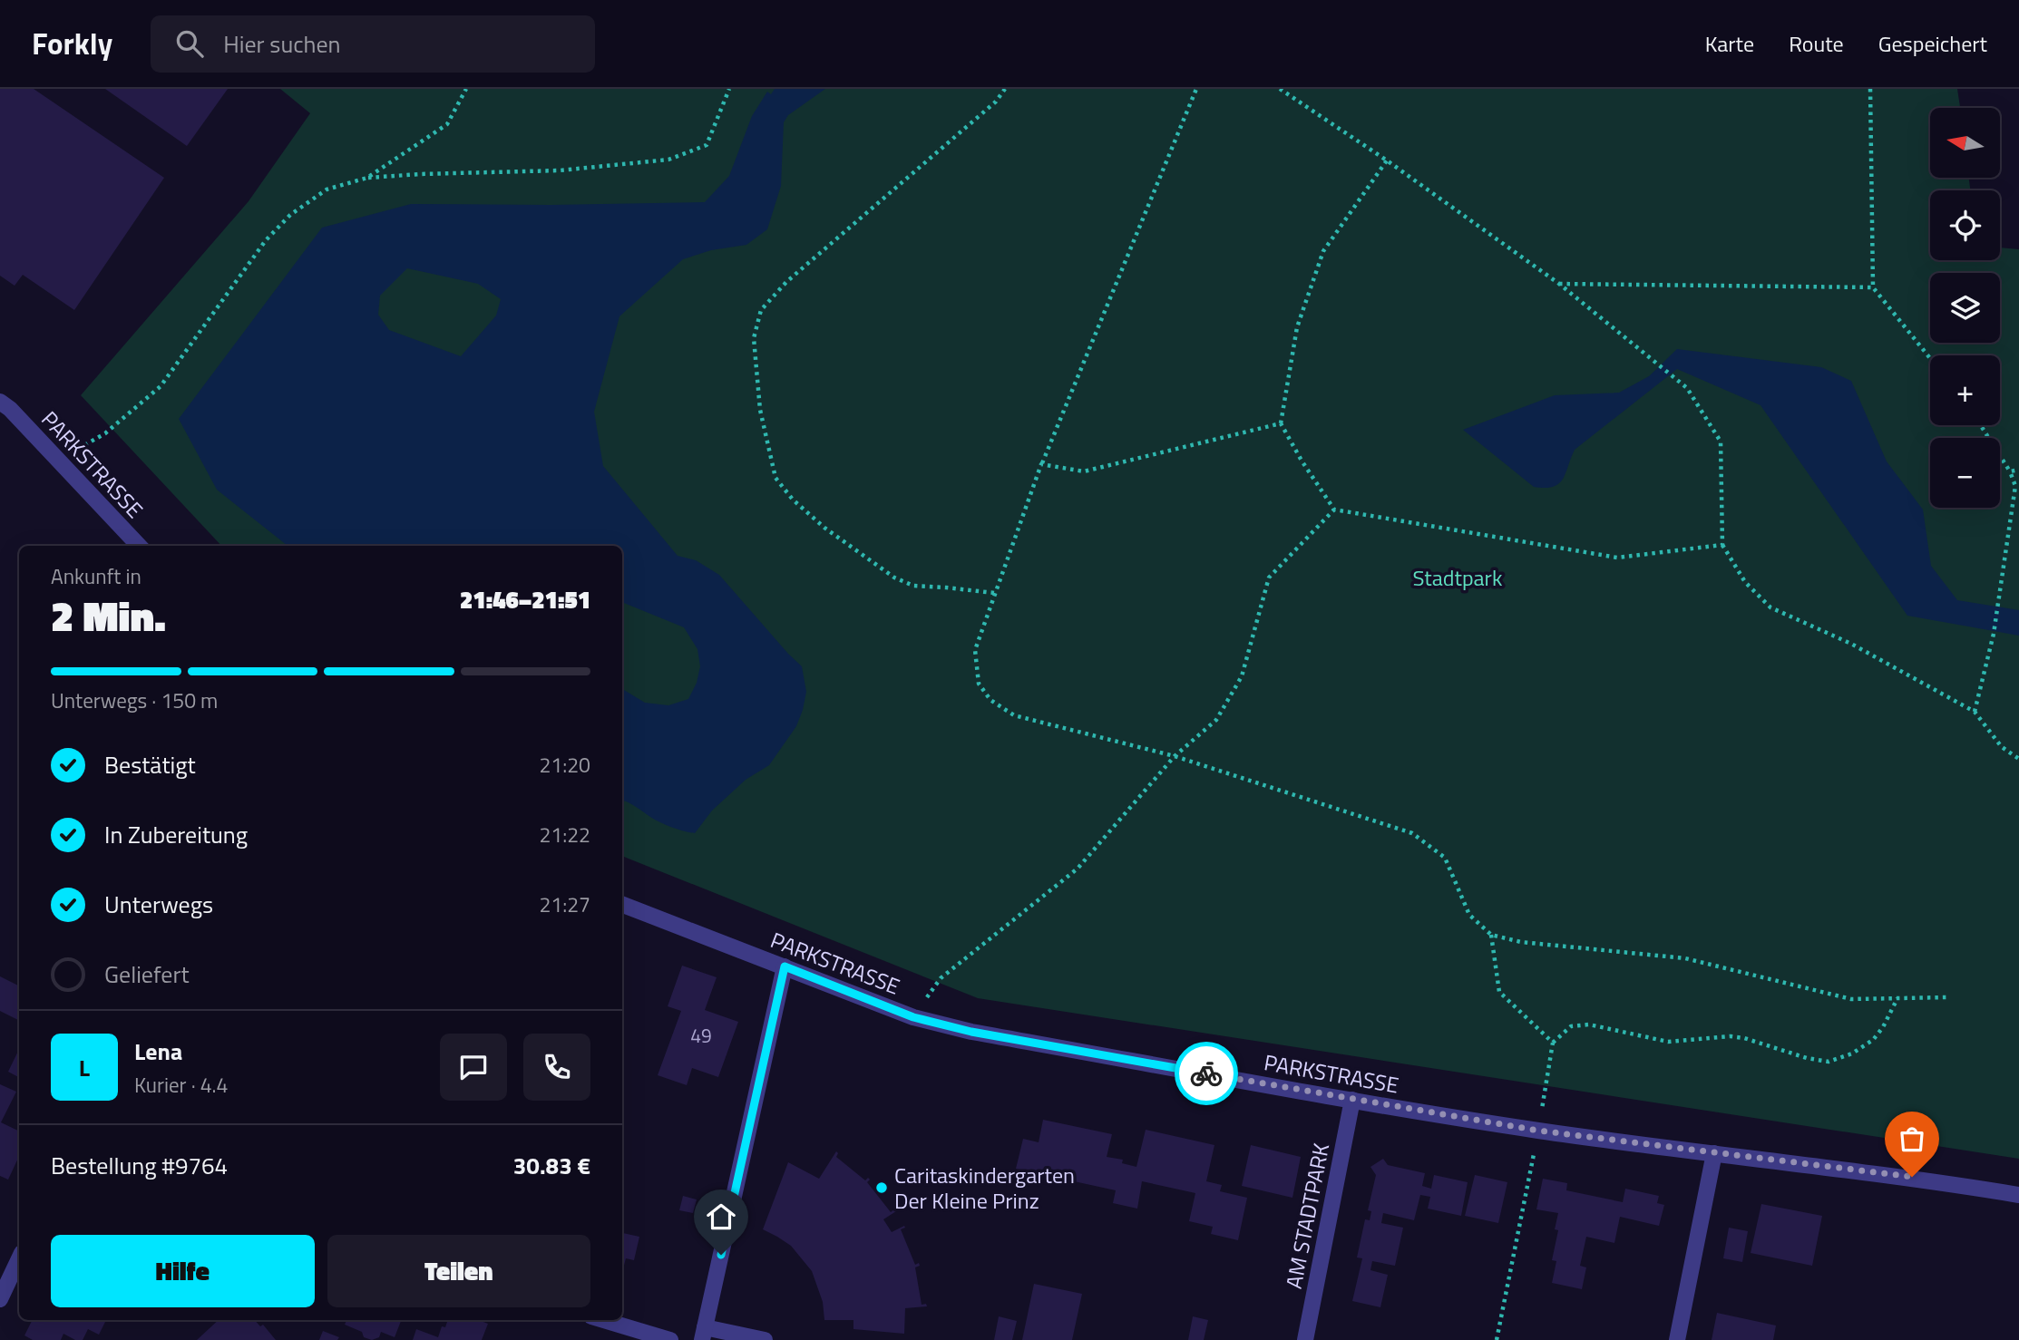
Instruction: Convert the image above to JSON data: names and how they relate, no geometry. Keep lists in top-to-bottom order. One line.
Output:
{"streets":{"street":["PARKSTRASSE","AM STADTPARK"]},"crossings":[["PARKSTRASSE","AM STADTPARK"]],"parks":["Stadtpark"],"places":["Caritaskindergarten Der Kleine Prinz"],"house_numbers":["49"],"north":"left","page":{"header":"Forkly","search":"Hier suchen","nav":["Karte","Route","Gespeichert"],"map_buttons":["+","−"],"heading":["2 Min.","Ankunft in","21:46–21:51"],"panel":["Lena","Kurier · 4.4","Bestellung #9764","30.83 €"],"bar":"Unterwegs · 150 m","list":[["Bestätigt","21:20"],["In Zubereitung","21:22"],["Unterwegs","21:27"],"Geliefert"],"round":"L","buttons":["Hilfe","Teilen"]}}
